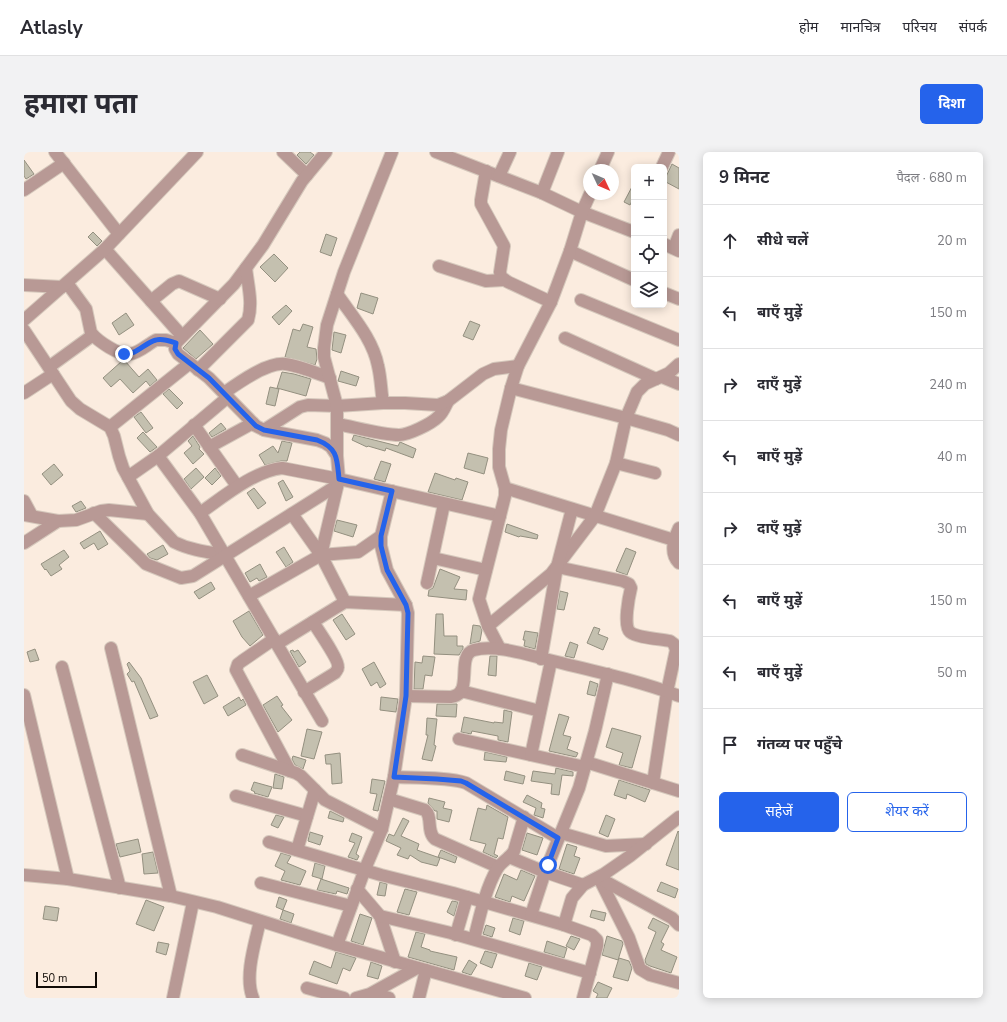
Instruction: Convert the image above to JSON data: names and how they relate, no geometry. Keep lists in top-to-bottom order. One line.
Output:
{"scale_bar":"50 m","north":"bottom right","page":{"header":"Atlasly","nav":["होम","मानचित्र","परिचय","संपर्क"],"buttons":["दिशा",["सहेजें","शेयर करें"]],"title":"हमारा पता","heading":["9 मिनट","पैदल · 680 m"],"map_buttons":["+","−"],"list":[["सीधे चलें","20 m"],["बाएँ मुड़ें","150 m"],["दाएँ मुड़ें","240 m"],["बाएँ मुड़ें","40 m"],["दाएँ मुड़ें","30 m"],["बाएँ मुड़ें","150 m"],["बाएँ मुड़ें","50 m"],"गंतव्य पर पहुँचे"],"scale":"50 m"}}
